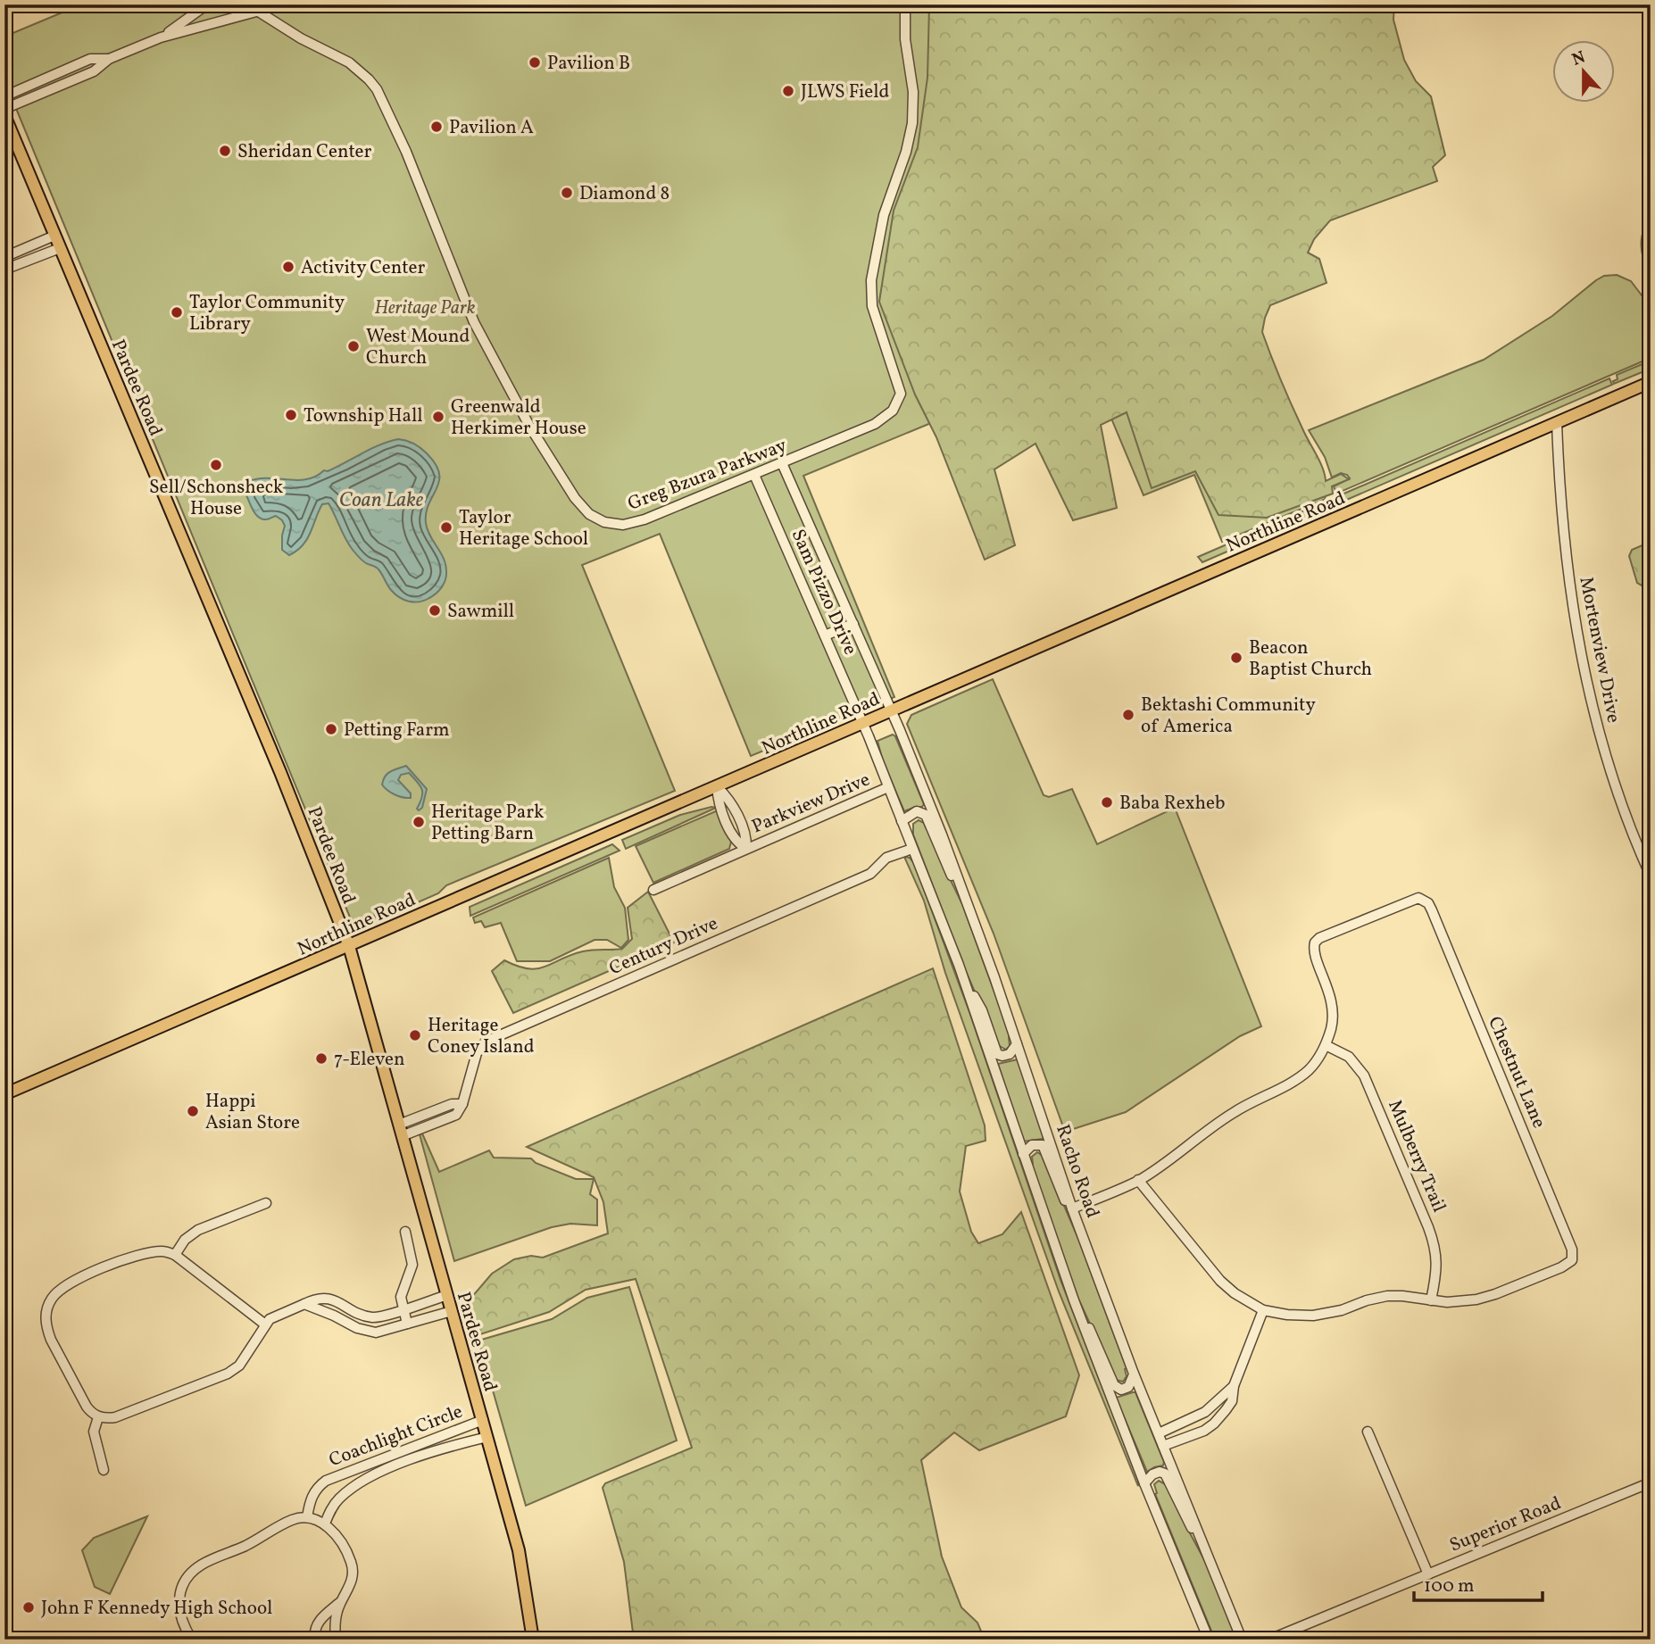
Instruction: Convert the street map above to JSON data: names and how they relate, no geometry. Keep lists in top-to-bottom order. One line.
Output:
{"streets":{"main road":["Pardee Road","Northline Road"],"street":["Greg Bzura Parkway","Sam Pizzo Drive","Mortenview Drive","Parkview Drive","Century Drive","Chestnut Lane","Mulberry Trail","Racho Road","Coachlight Circle","Superior Road"]},"crossings":[["Pardee Road","Northline Road"],["Pardee Road","Coachlight Circle"],["Greg Bzura Parkway","Sam Pizzo Drive"],["Northline Road","Sam Pizzo Drive"],["Northline Road","Mortenview Drive"],["Northline Road","Parkview Drive"],["Northline Road","Racho Road"],["Sam Pizzo Drive","Racho Road"],["Chestnut Lane","Mulberry Trail"]],"water":["Coan Lake"],"parks":["Heritage Park"],"places":["Pavilion B","JLWS Field","Pavilion A","Sheridan Center","Diamond 8","Activity Center","Taylor Community Library","West Mound Church","Township Hall","Greenwald Herkimer House","Sell/Schonsheck House","Taylor Heritage School","Sawmill","Beacon Baptist Church","Bektashi Community of America","Petting Farm","Baba Rexheb","Heritage Park Petting Barn","Heritage Coney Island","7-Eleven","Happi Asian Store","John F Kennedy High School"],"scale_bar":"100 m","north":"top"}
